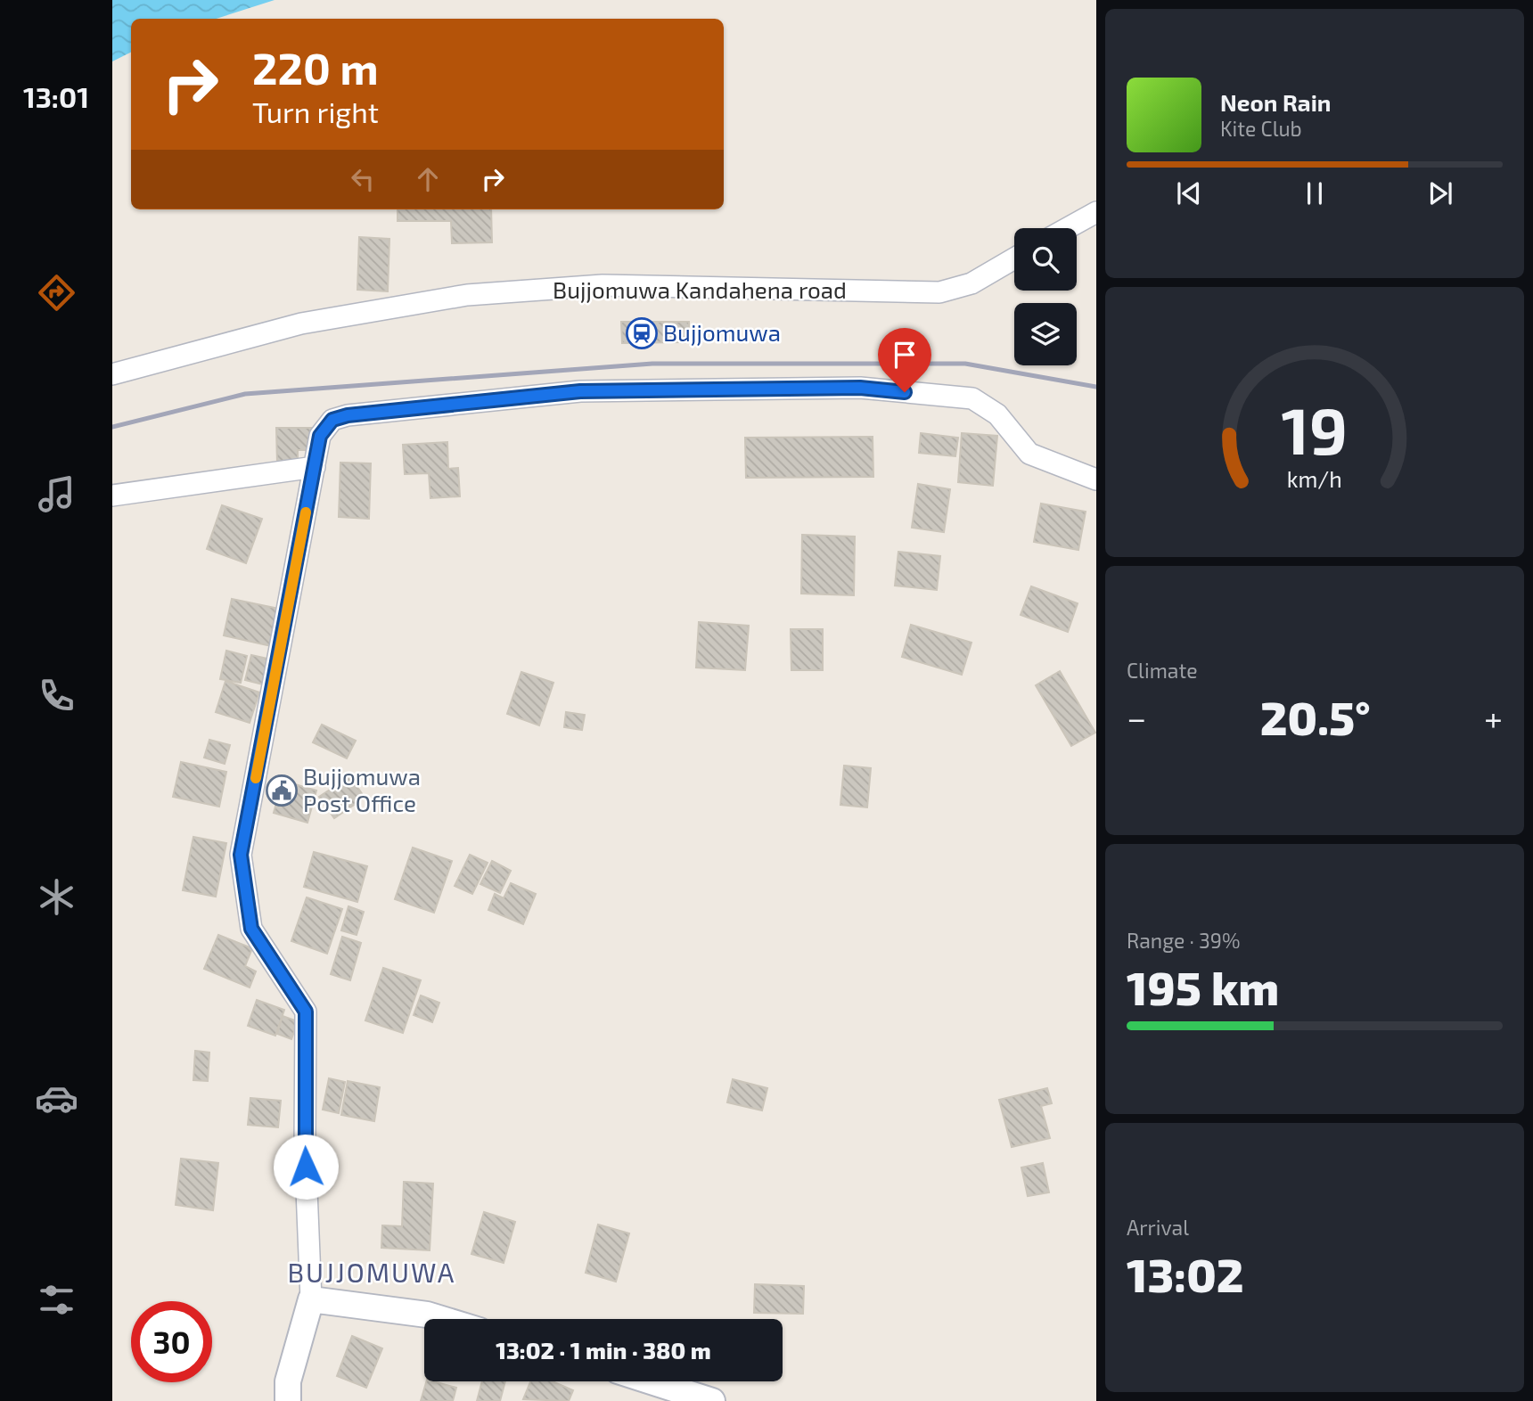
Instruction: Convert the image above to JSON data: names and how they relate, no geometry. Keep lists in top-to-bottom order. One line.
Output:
{"streets":{"street":["Bujjomuwa Kandahena road"]},"districts":["BUJJOMUWA"],"places":{"station":["Bujjomuwa"],"public building":["Bujjomuwa Post Office"]},"page":{"tabs":"13:01","turn":["220 m","Turn right"],"song":["Neon Rain","Kite Club"],"tile":["Climate",["Range · 39%","195 km"],["Arrival","13:02"]],"heat":["−","20.5°","+"],"limit":"30","trip":"13:02 · 1 min · 380 m","gauge":["19","km/h"]}}
